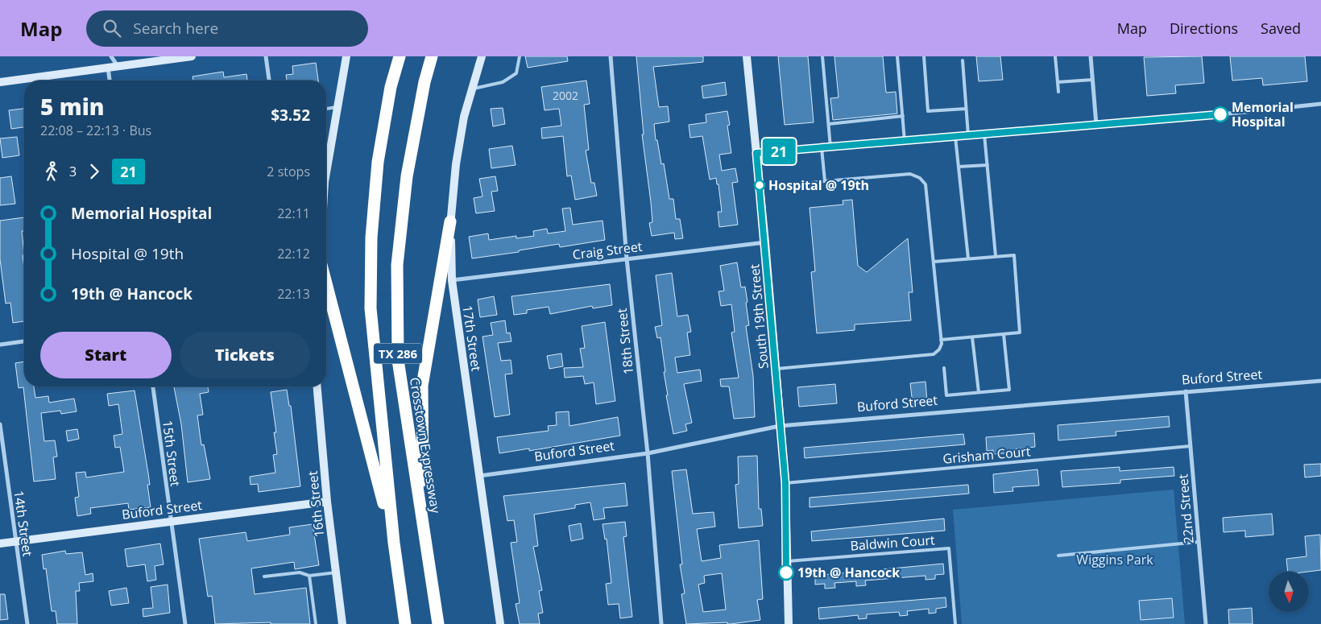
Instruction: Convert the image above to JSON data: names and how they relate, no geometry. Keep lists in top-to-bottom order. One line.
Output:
{"streets":{"highway":["TX 286","Crosstown Expressway"],"main road":["South 19th Street","17th Street","Buford Street","16th Street"],"street":["Craig Street","18th Street","15th Street","22nd Street","14th Street"],"lane":["Grisham Court","Baldwin Court"]},"crossings":[["Craig Street","South 19th Street"],["Craig Street","17th Street"],["Craig Street","18th Street"],["South 19th Street","Buford Street"],["South 19th Street","Grisham Court"],["South 19th Street","Baldwin Court"],["17th Street","Buford Street"],["18th Street","Buford Street"],["Buford Street","15th Street"],["Buford Street","16th Street"],["Buford Street","22nd Street"],["Buford Street","14th Street"],["Grisham Court","22nd Street"]],"parks":["Wiggins Park"],"places":["Memorial Hospital","Hospital @ 19th","19th @ Hancock"],"lines":["bus line 21"],"house_numbers":["2002"],"north":"bottom","page":{"header":"Map","search":"Search here","nav":["Map","Directions","Saved"],"on_map":"21","heading":["5 min","22:08 – 22:13 · Bus","$3.52"],"legs":["3","21","2 stops"],"list":[{"name":"Memorial Hospital","value":"22:11"},{"name":"Hospital @ 19th","value":"22:12"},{"name":"19th @ Hancock","value":"22:13"}],"buttons":["Start","Tickets"]}}
